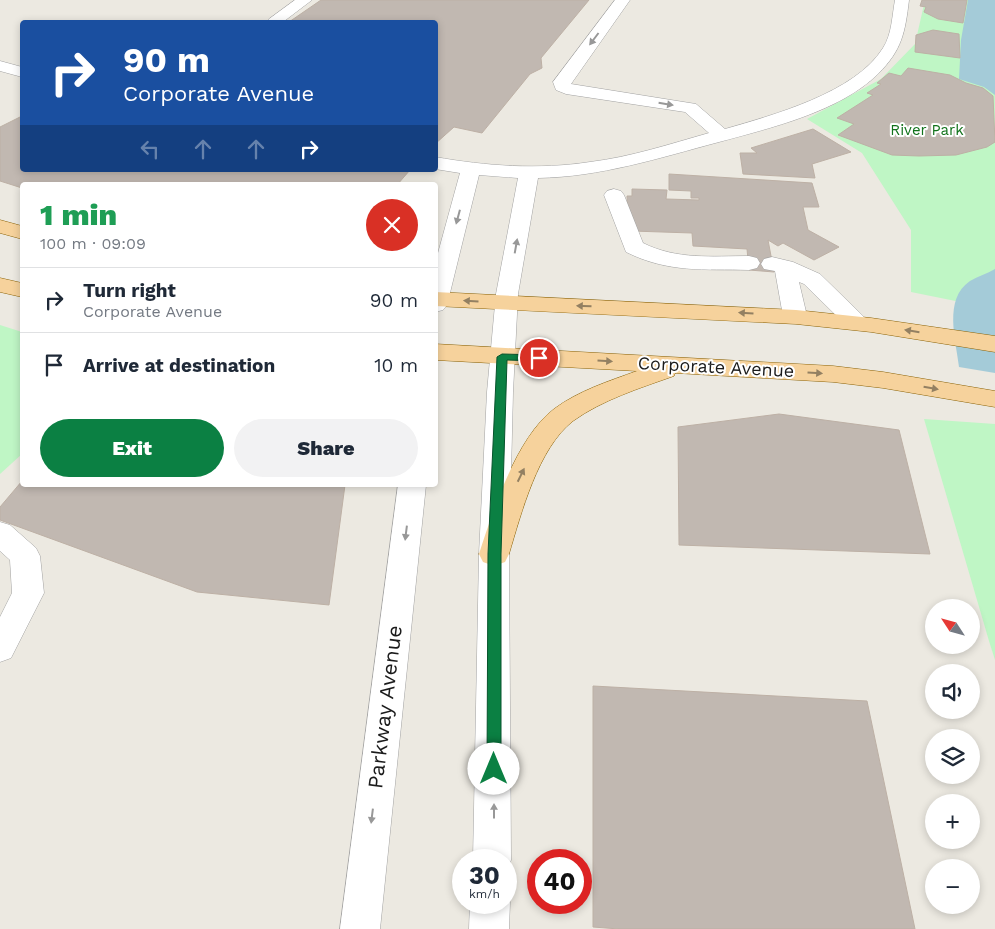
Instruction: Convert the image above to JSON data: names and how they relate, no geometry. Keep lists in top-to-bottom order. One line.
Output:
{"streets":{"main road":["Corporate Avenue"],"street":["Parkway Avenue"]},"parks":["River Park"],"north":"top left","page":{"turn":["90 m","Corporate Avenue"],"heading":["1 min","100 m · 09:09"],"list":[{"name":"Turn right","note":"Corporate Avenue","value":"90 m"},{"name":"Arrive at destination","value":"10 m"}],"buttons":["Exit","Share"],"map_buttons":["+","−"],"speed":"30 km/h","limit":"40"}}
